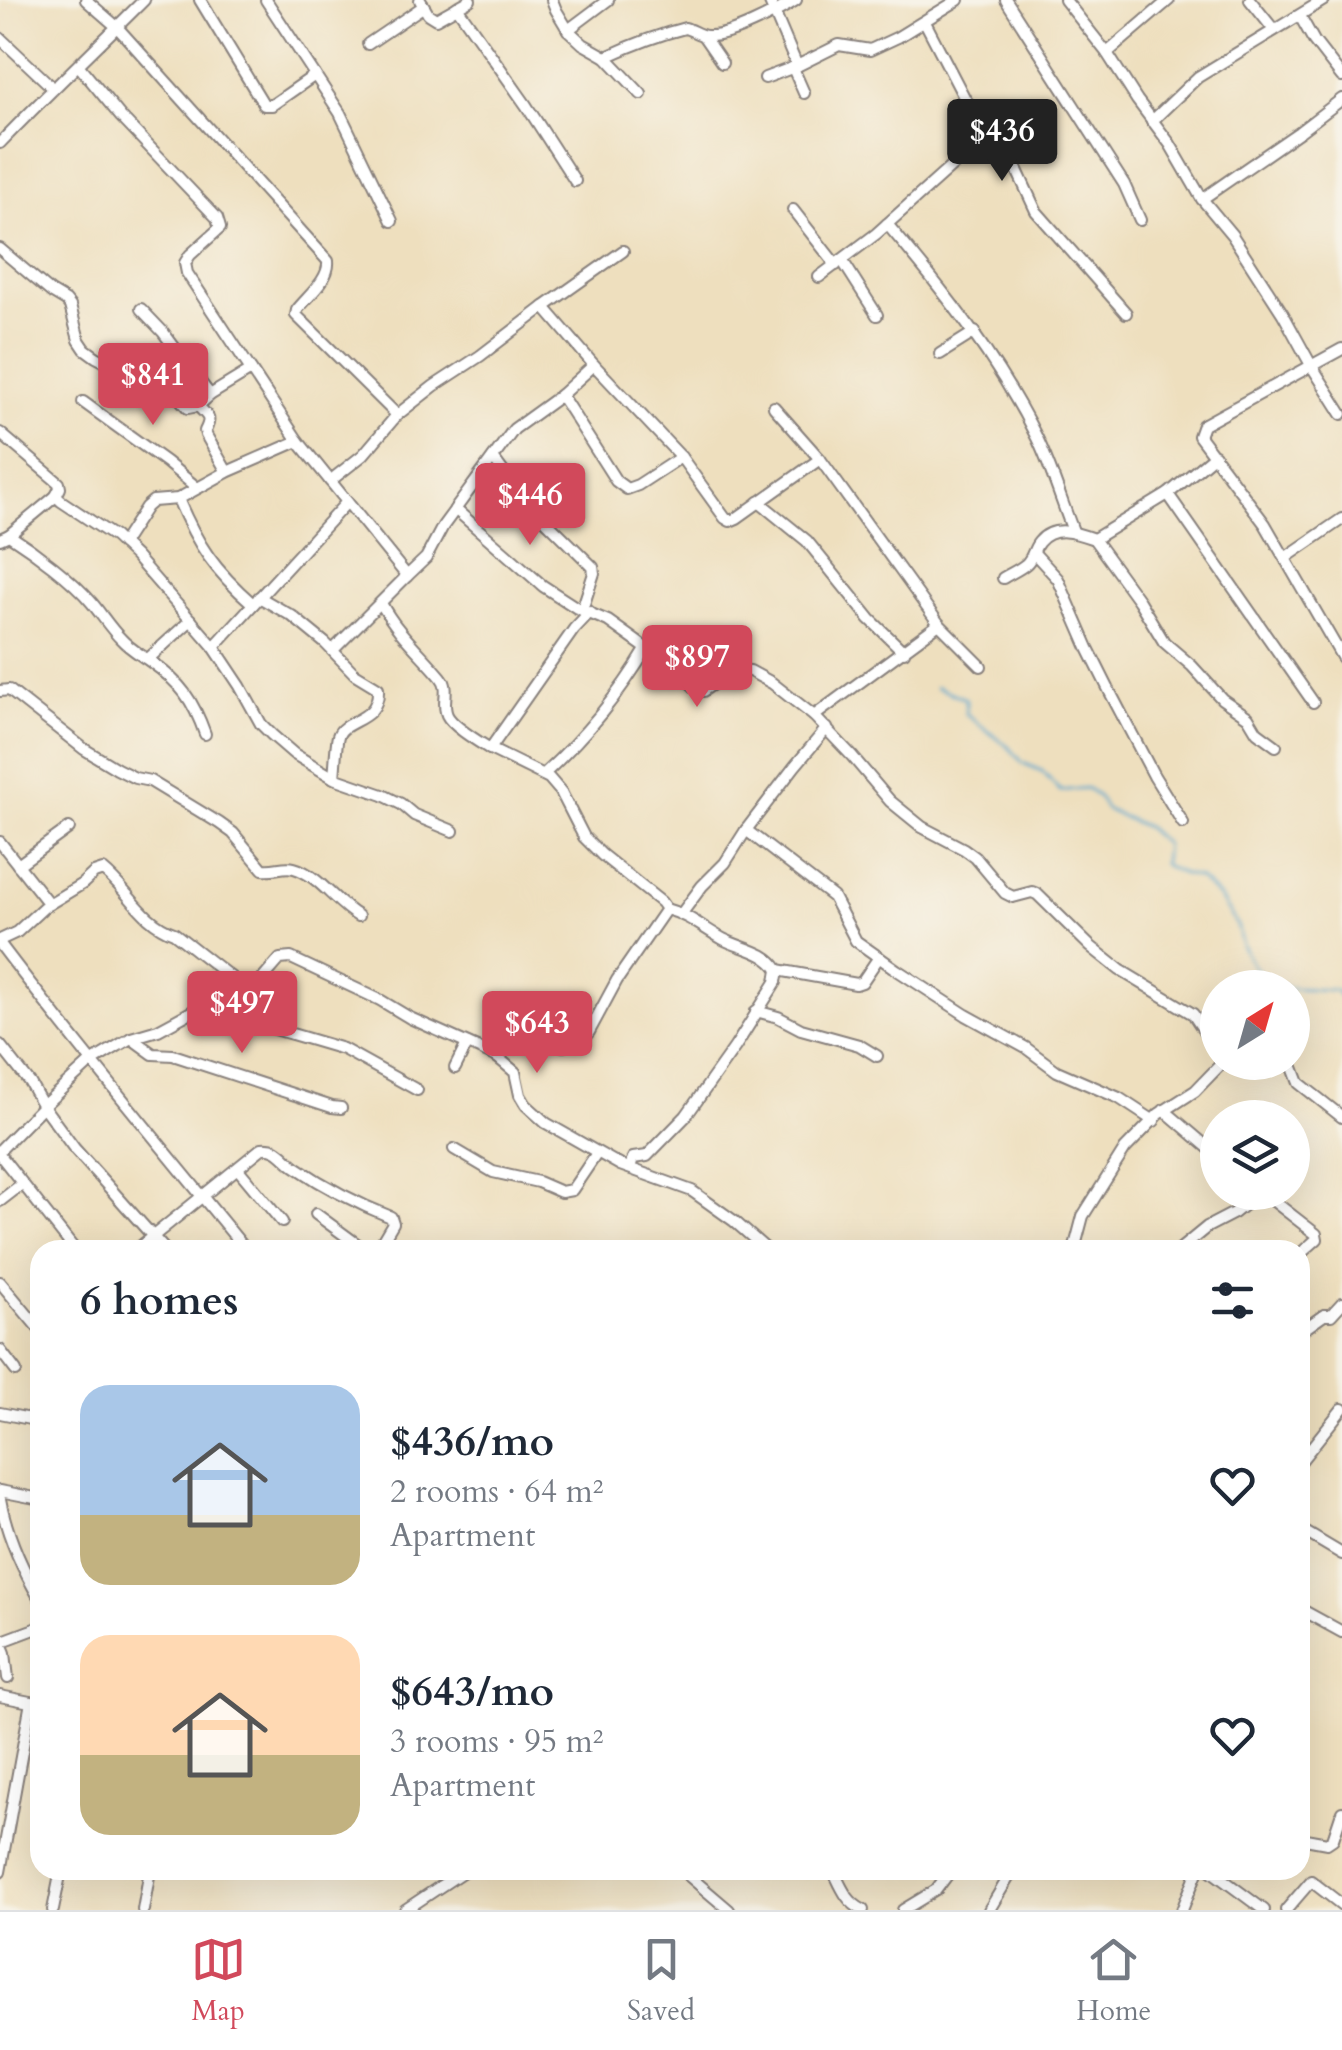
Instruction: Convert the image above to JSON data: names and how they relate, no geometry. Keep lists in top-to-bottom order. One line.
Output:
{"north":"top right","page":{"price":["$436","$841","$446","$897","$497","$643"],"heading":"6 homes","list":[{"name":"$436/mo","note":"2 rooms · 64 m² · Apartment"},{"name":"$643/mo","note":"3 rooms · 95 m² · Apartment"}],"tabs":["Map","Saved","Home"]}}
